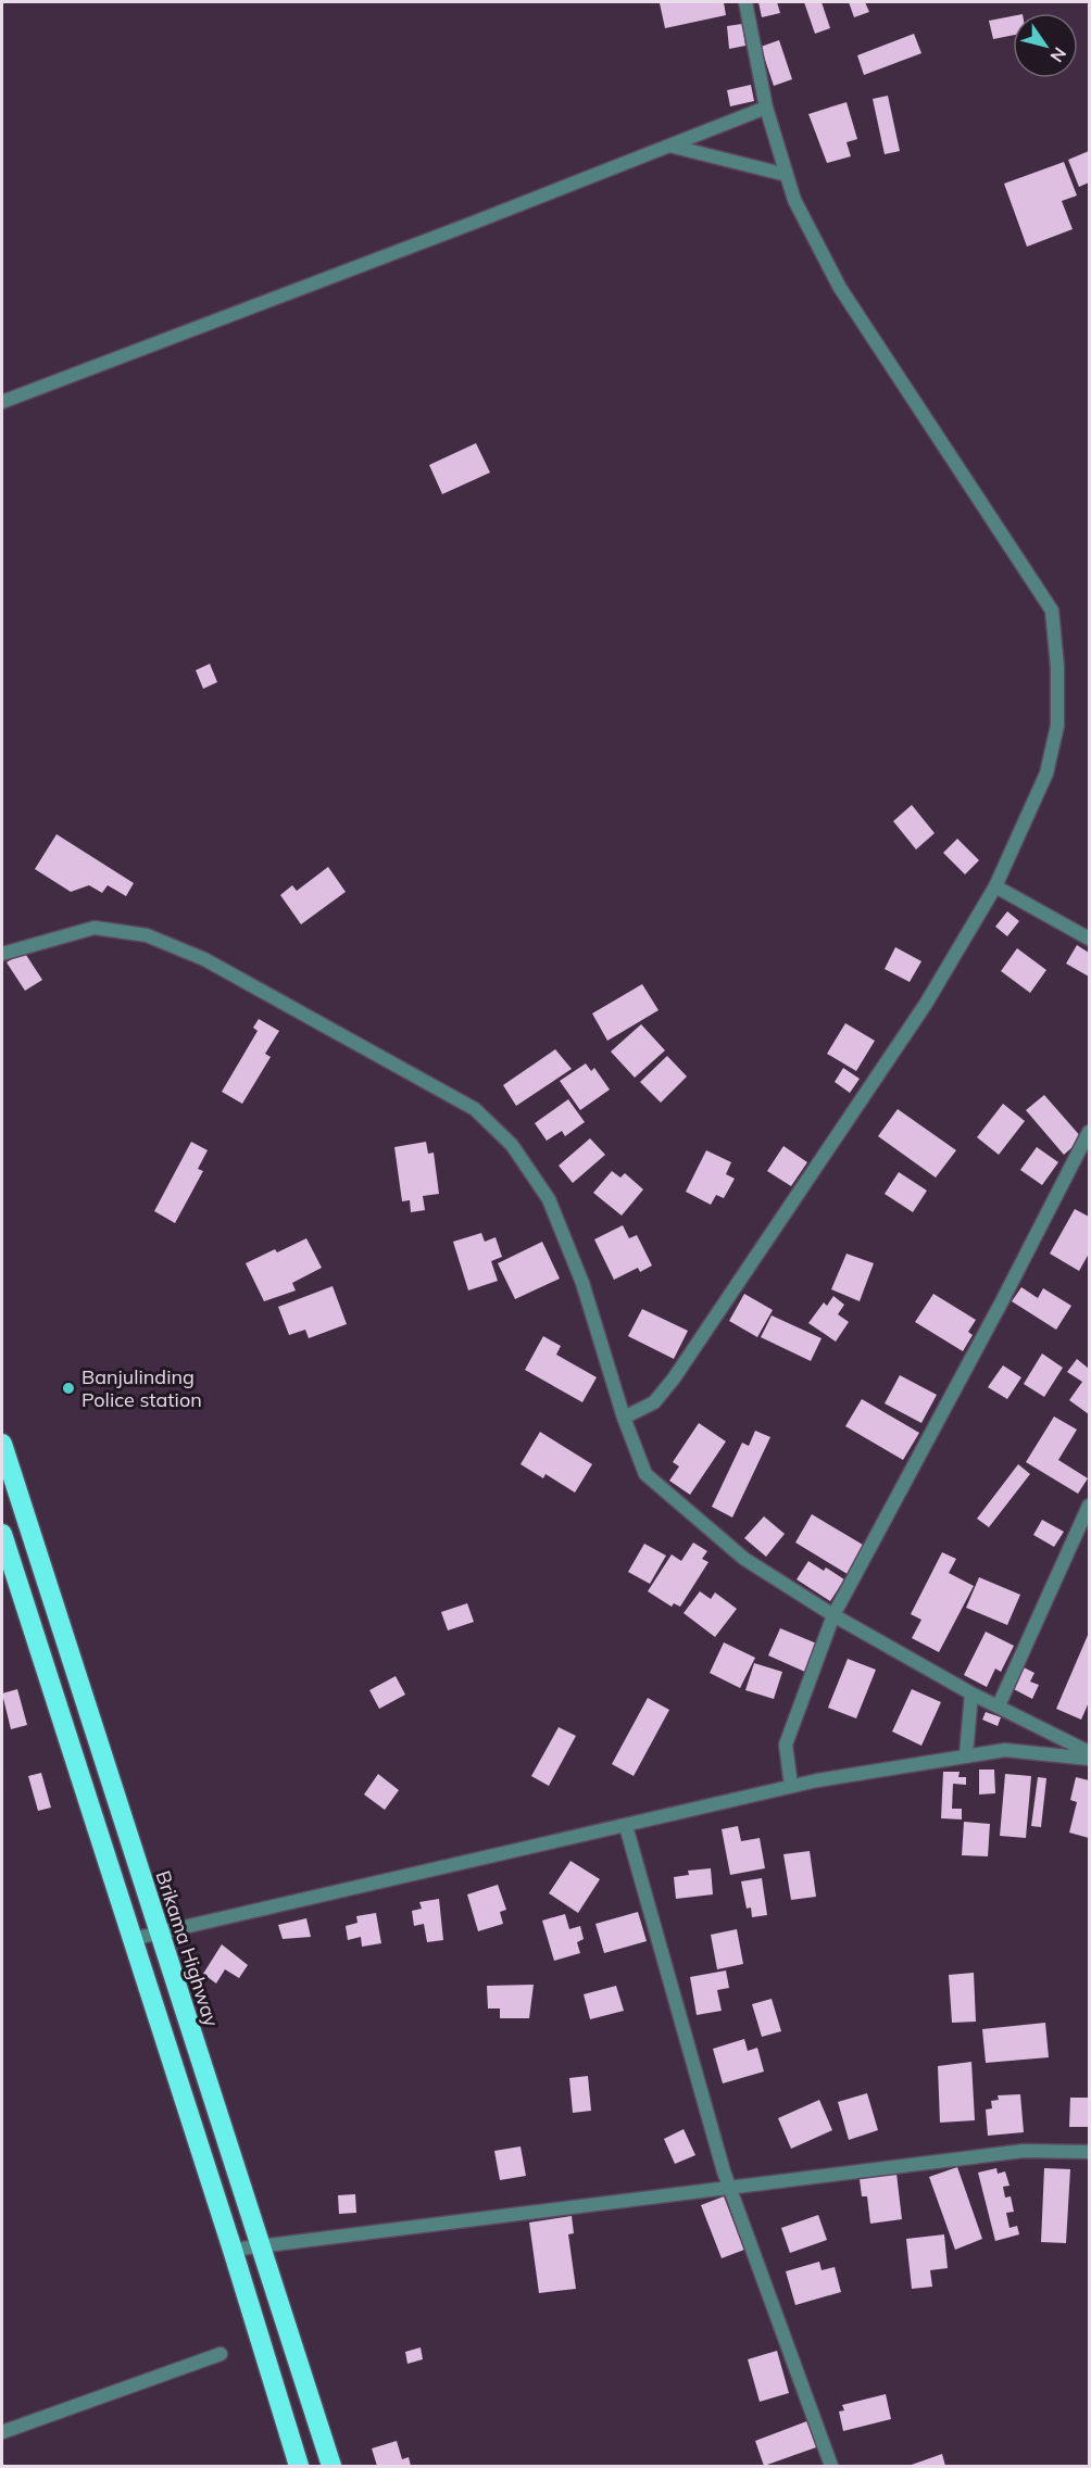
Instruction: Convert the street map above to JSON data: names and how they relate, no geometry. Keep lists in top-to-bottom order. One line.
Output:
{"streets":{"highway":["Brikama Highway"]},"places":["Banjulinding Police station"],"north":"bottom right"}
